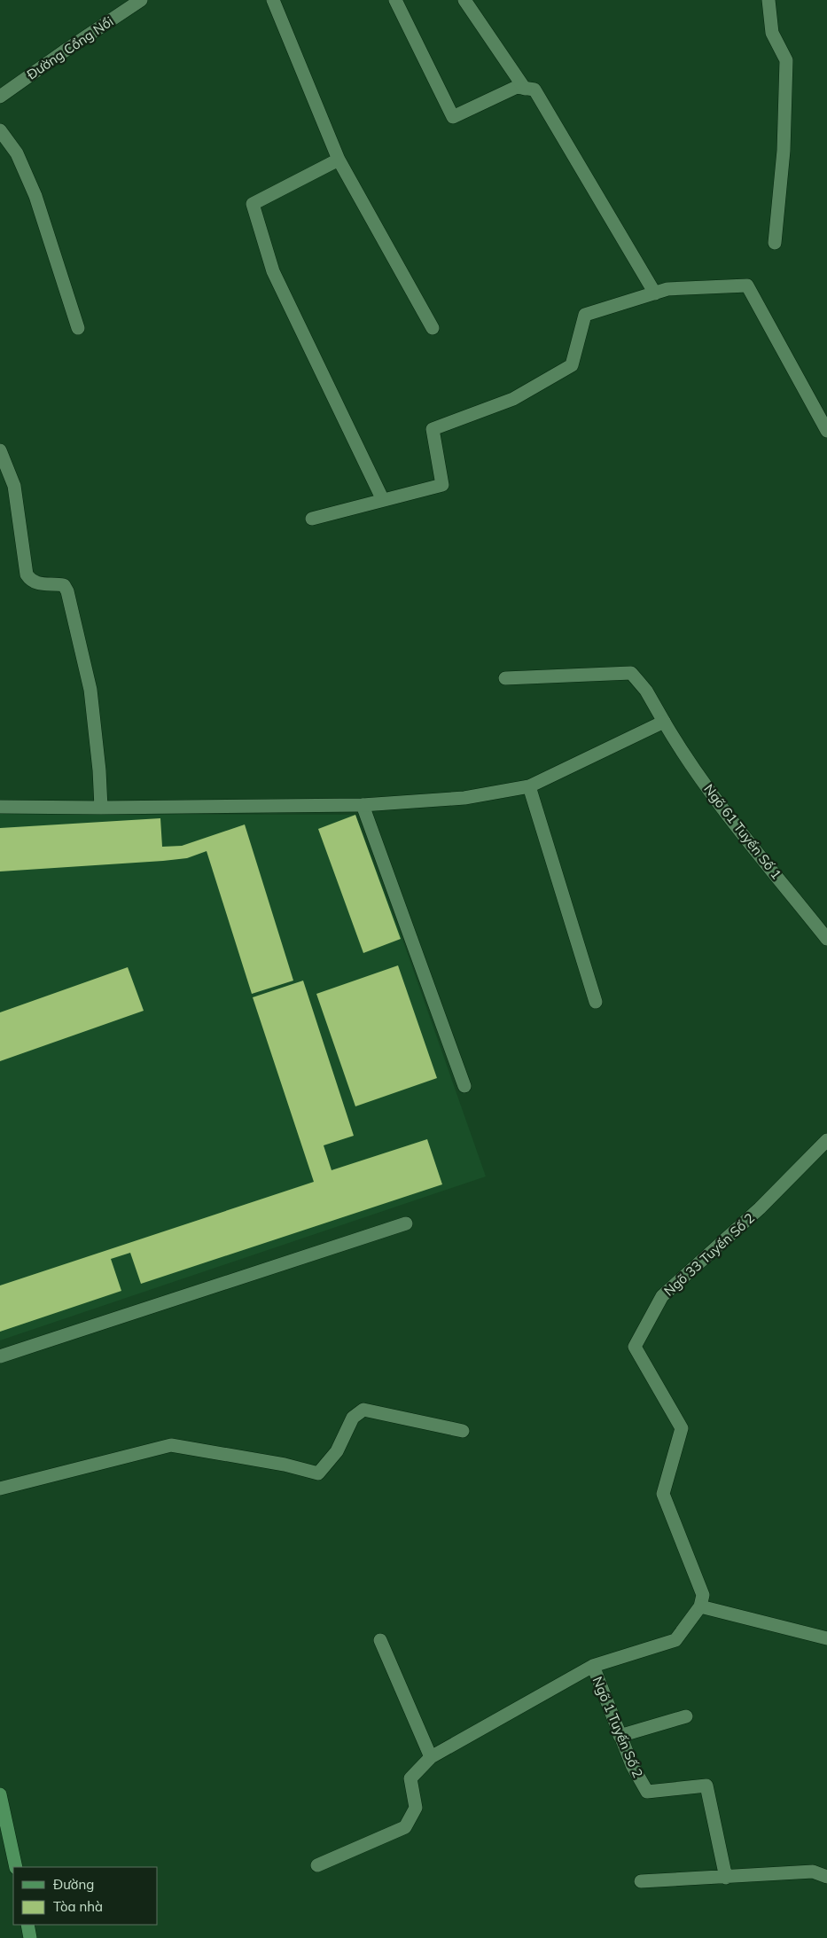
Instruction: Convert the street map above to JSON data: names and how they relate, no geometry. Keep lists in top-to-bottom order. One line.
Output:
{"streets":{"street":["Đường Cổng Nổi","Ngõ 61 Tuyến Số 1","Ngõ 33 Tuyến Số 2","Ngõ 1 Tuyến Số 2"]},"legend":["Đường","Tòa nhà"]}
